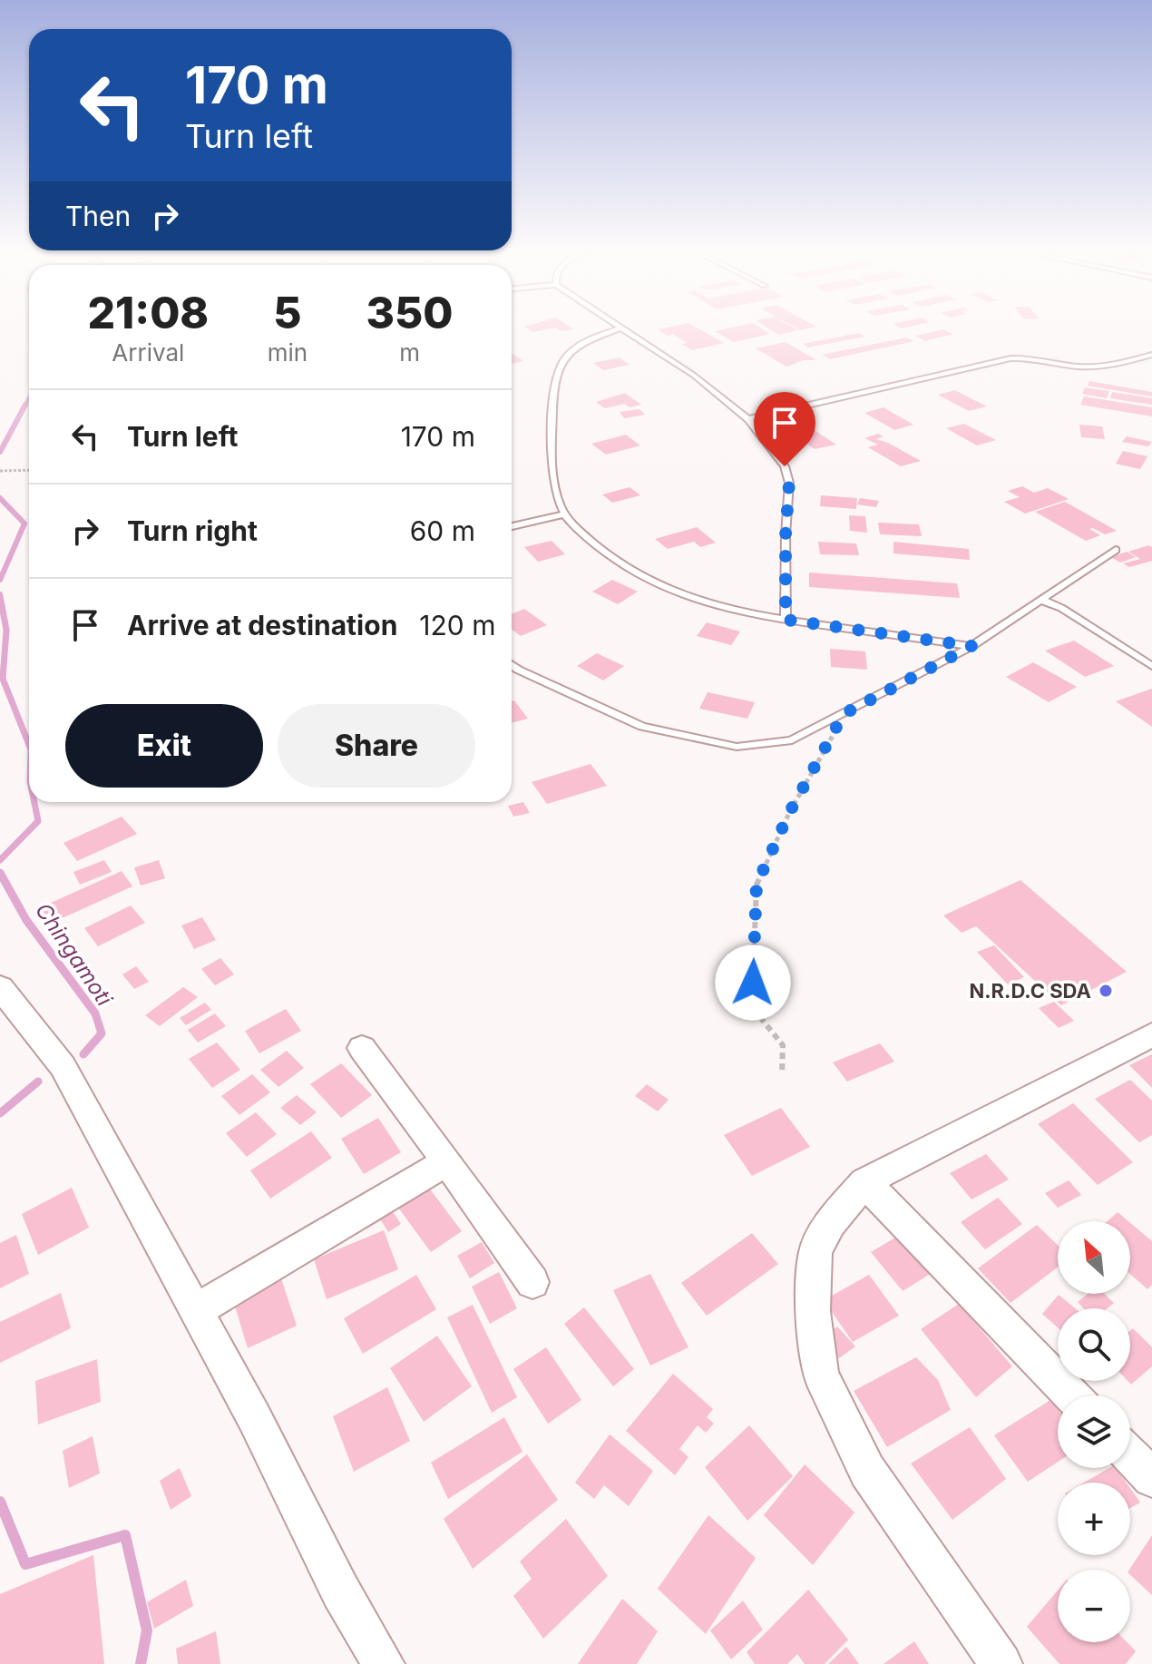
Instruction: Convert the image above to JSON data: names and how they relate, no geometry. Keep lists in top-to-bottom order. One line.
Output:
{"water":["Chingamoti"],"places":["N.R.D.C SDA"],"north":"top left","page":{"turn":["170 m","Turn left"],"then":"Then","eta":["21:08","Arrival","5","min","350","m"],"list":[{"name":"Turn left","value":"170 m"},{"name":"Turn right","value":"60 m"},{"name":"Arrive at destination","value":"120 m"}],"buttons":["Exit","Share"],"map_buttons":["+","−"]}}
